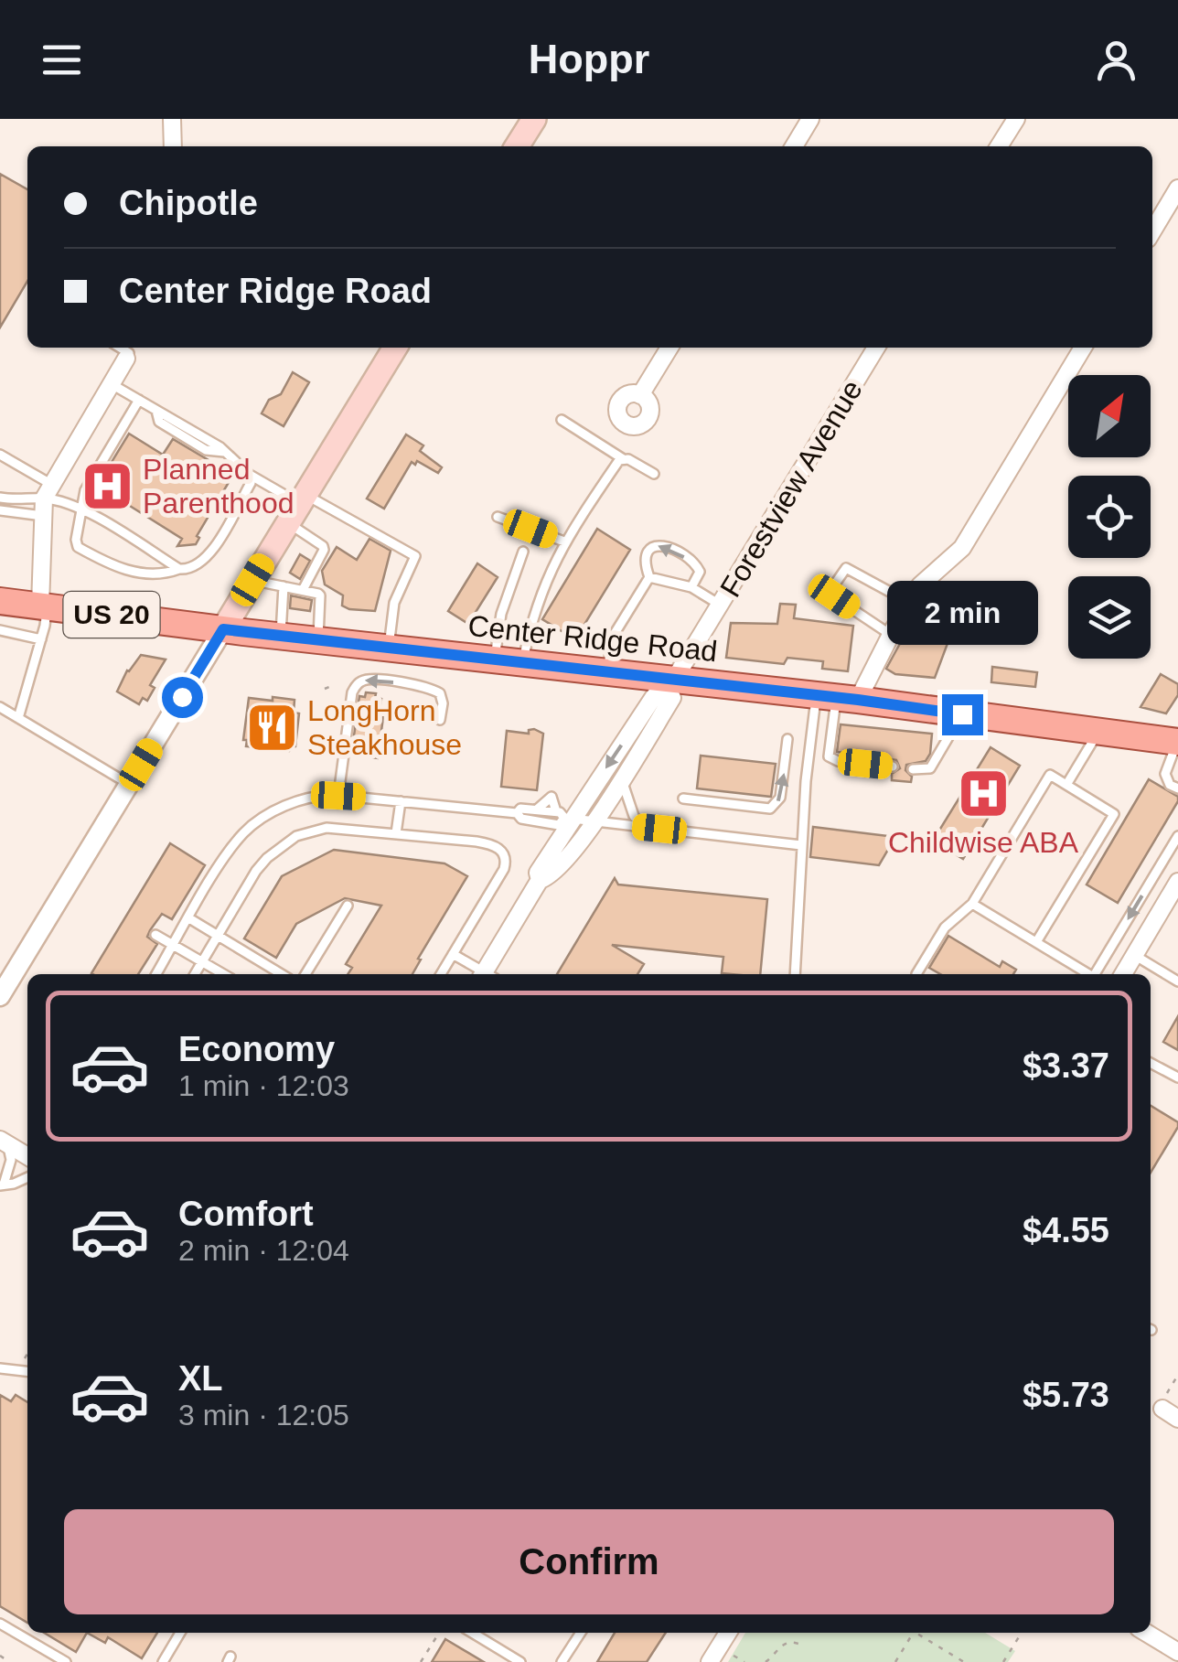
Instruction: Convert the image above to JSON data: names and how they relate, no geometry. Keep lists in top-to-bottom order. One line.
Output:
{"streets":{"main road":["US 20","Center Ridge Road"],"street":["Forestview Avenue"]},"crossings":[["Forestview Avenue","Center Ridge Road"]],"places":{"hospital":["Planned Parenthood","Childwise ABA"],"restaurant":["LongHorn Steakhouse"]},"north":"top right","page":{"header":"Hoppr","banner":["Chipotle","Center Ridge Road"],"bubble":"2 min","list":[{"name":"Economy","note":"1 min · 12:03","value":"$3.37"},{"name":"Comfort","note":"2 min · 12:04","value":"$4.55"},{"name":"XL","note":"3 min · 12:05","value":"$5.73"}],"buttons":"Confirm"}}
